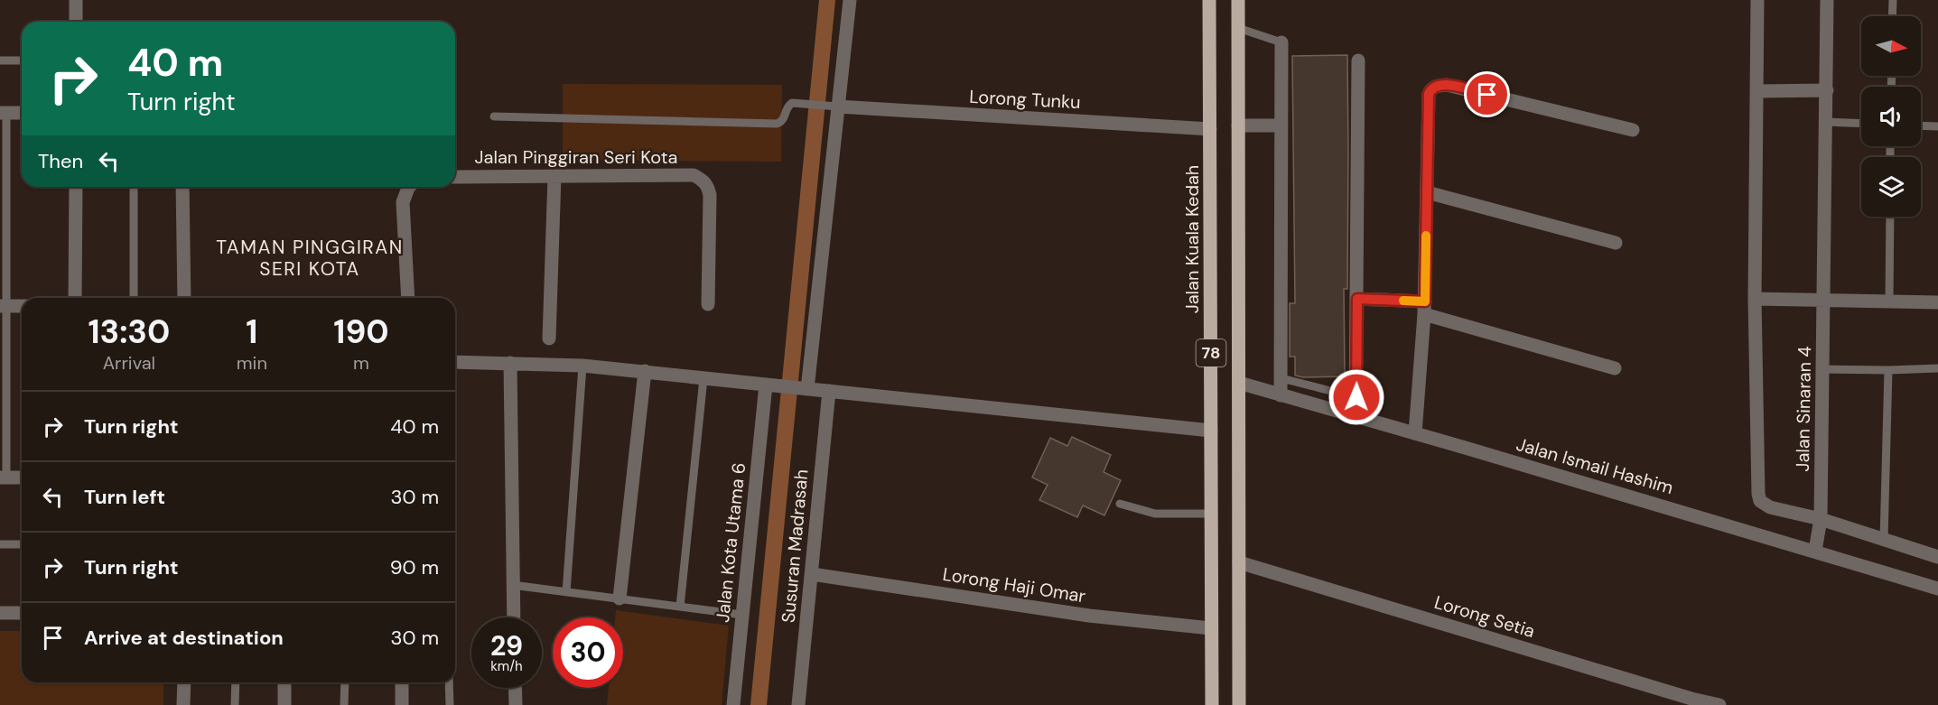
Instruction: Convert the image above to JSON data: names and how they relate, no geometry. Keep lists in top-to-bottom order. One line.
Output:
{"streets":{"main road":["Jalan Kuala Kedah","78"],"street":["Lorong Tunku","Jalan Pinggiran Seri Kota","Jalan Sinaran 4","Jalan Ismail Hashim","Jalan Kota Utama 6","Susuran Madrasah","Lorong Haji Omar","Lorong Setia"]},"crossings":[["Lorong Tunku","Jalan Kuala Kedah"],["Jalan Kuala Kedah","Lorong Haji Omar"],["78","Jalan Ismail Hashim"],["78","Lorong Setia"],["Jalan Sinaran 4","Jalan Ismail Hashim"],["Susuran Madrasah","Lorong Haji Omar"]],"districts":["TAMAN PINGGIRAN SERI KOTA"],"north":"right","page":{"turn":["40 m","Turn right"],"then":"Then","eta":["13:30","Arrival","1","min","190","m"],"list":[{"name":"Turn right","value":"40 m"},{"name":"Turn left","value":"30 m"},{"name":"Turn right","value":"90 m"},{"name":"Arrive at destination","value":"30 m"}],"speed":"29 km/h","limit":"30"}}
